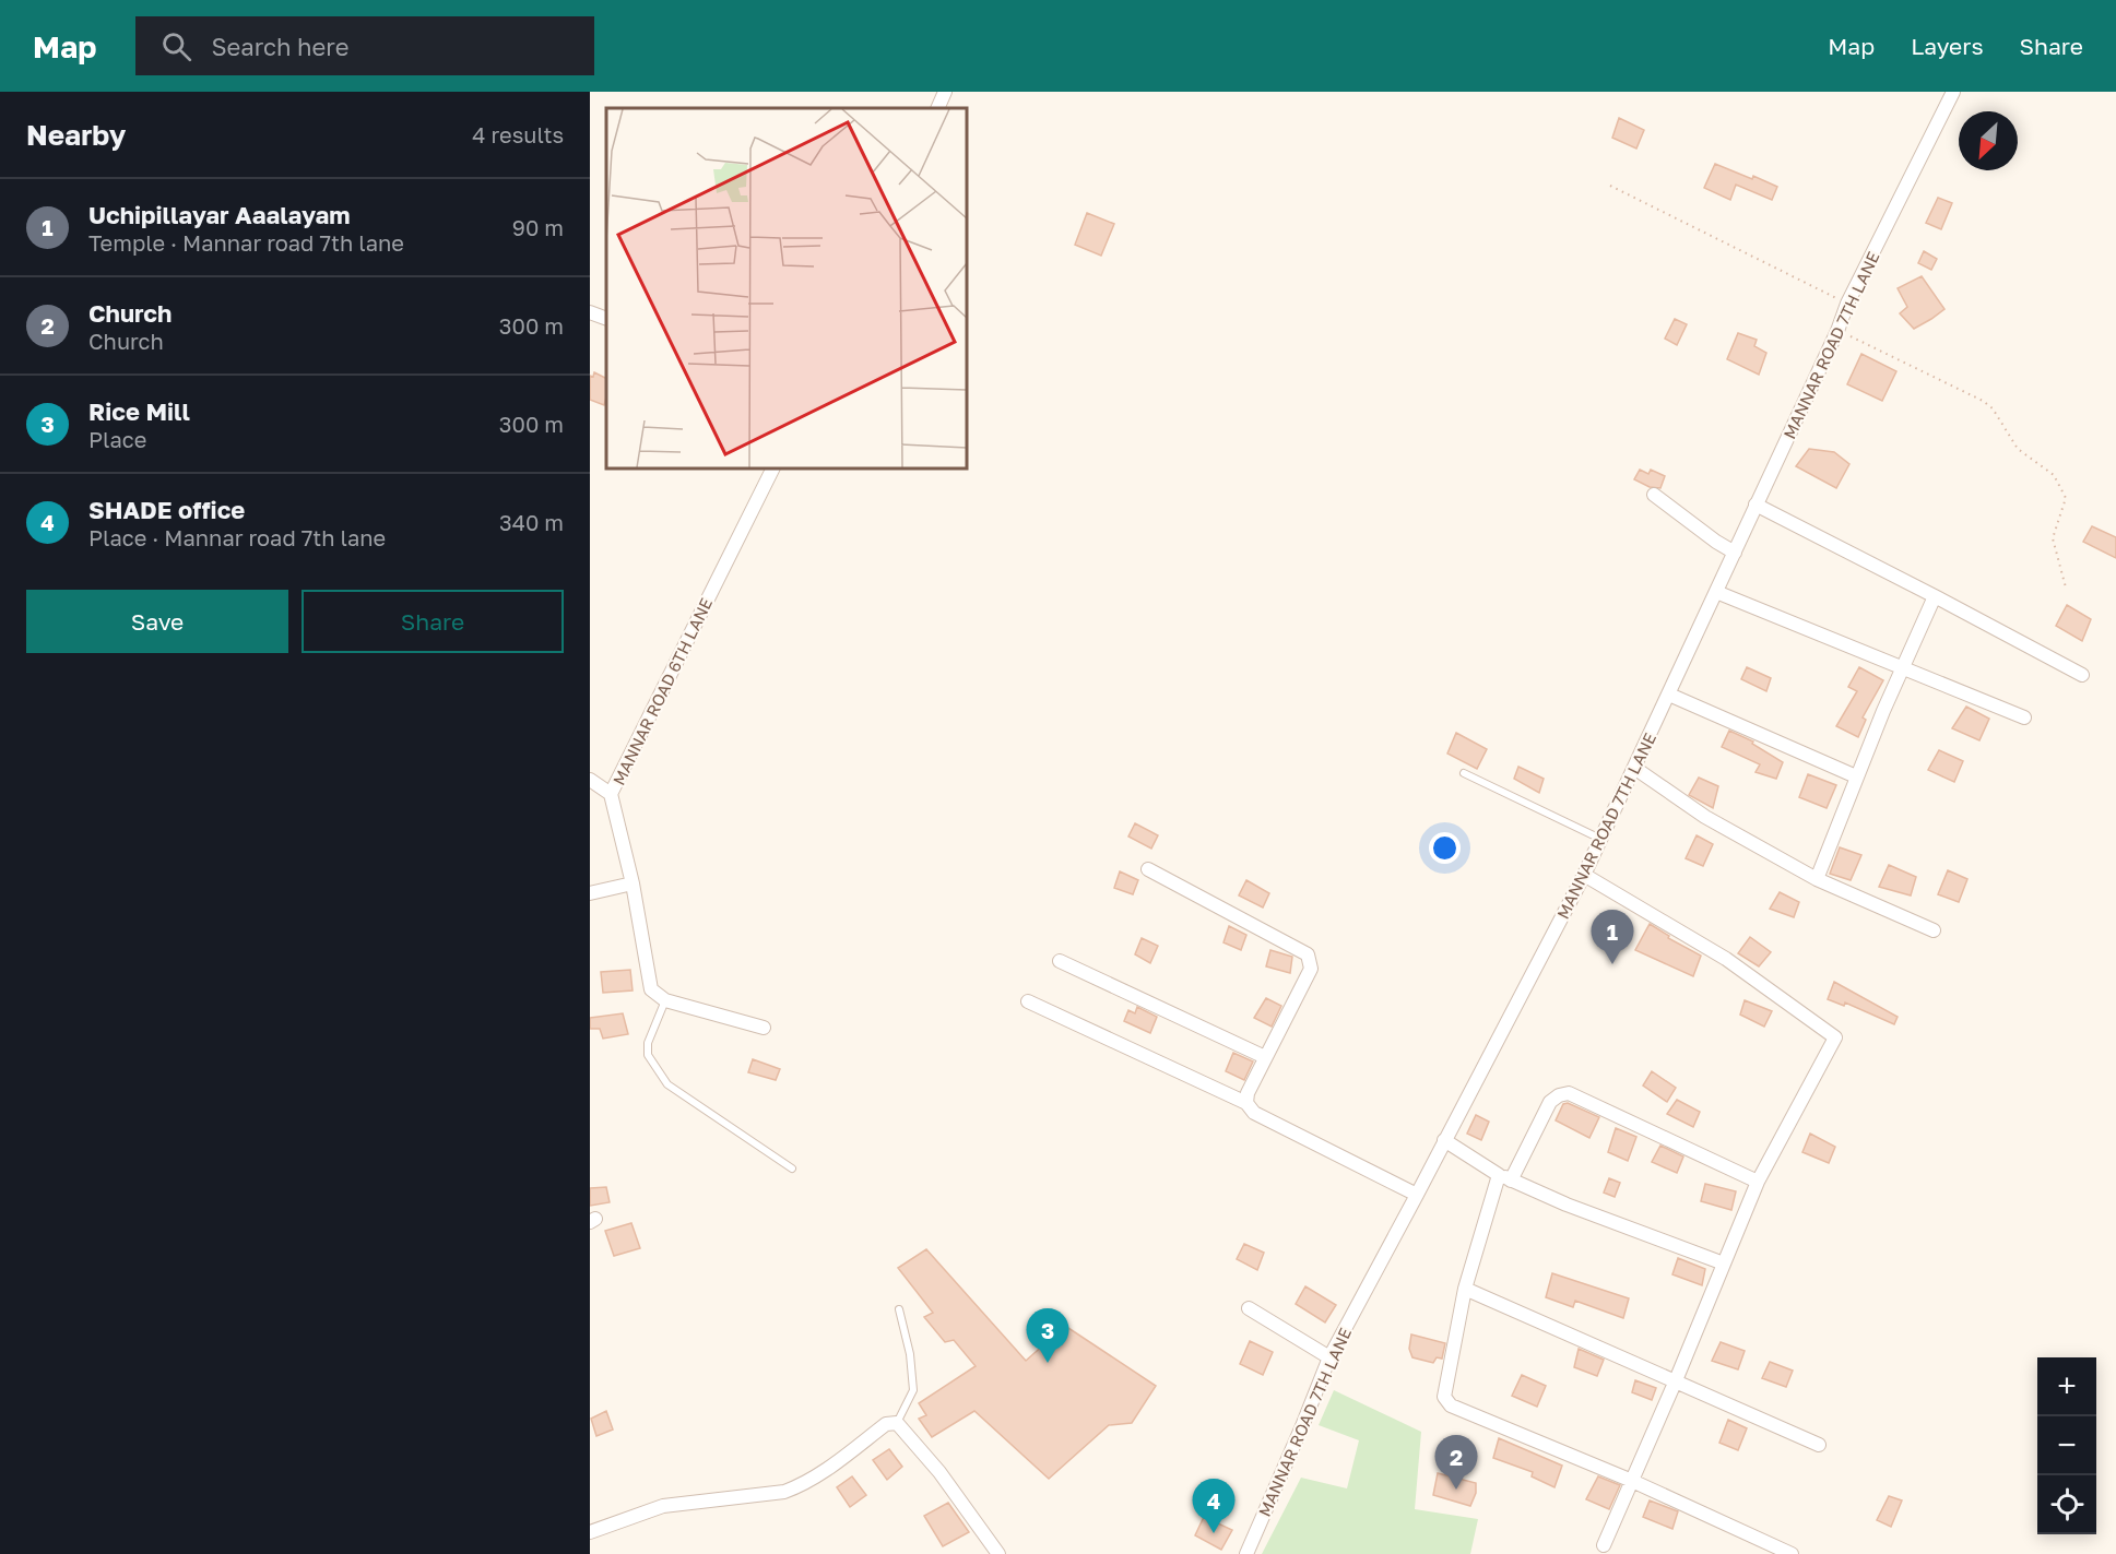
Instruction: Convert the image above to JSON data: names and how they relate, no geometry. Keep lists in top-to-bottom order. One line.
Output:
{"streets":{"street":["MANNAR ROAD 7TH LANE","MANNAR ROAD 6TH LANE"]},"north":"bottom left","page":{"header":"Map","search":"Search here","nav":["Map","Layers","Share"],"heading":["Nearby","4 results"],"list":[{"mark":"1","name":"Uchipillayar Aaalayam","note":"Temple · Mannar road 7th lane","value":"90 m"},{"mark":"2","name":"Church","note":"Church","value":"300 m"},{"mark":"3","name":"Rice Mill","note":"Place","value":"300 m"},{"mark":"4","name":"SHADE office","note":"Place · Mannar road 7th lane","value":"340 m"}],"buttons":["Save","Share"],"pins":["1","3","2","4"],"map_buttons":["+","−"]}}
